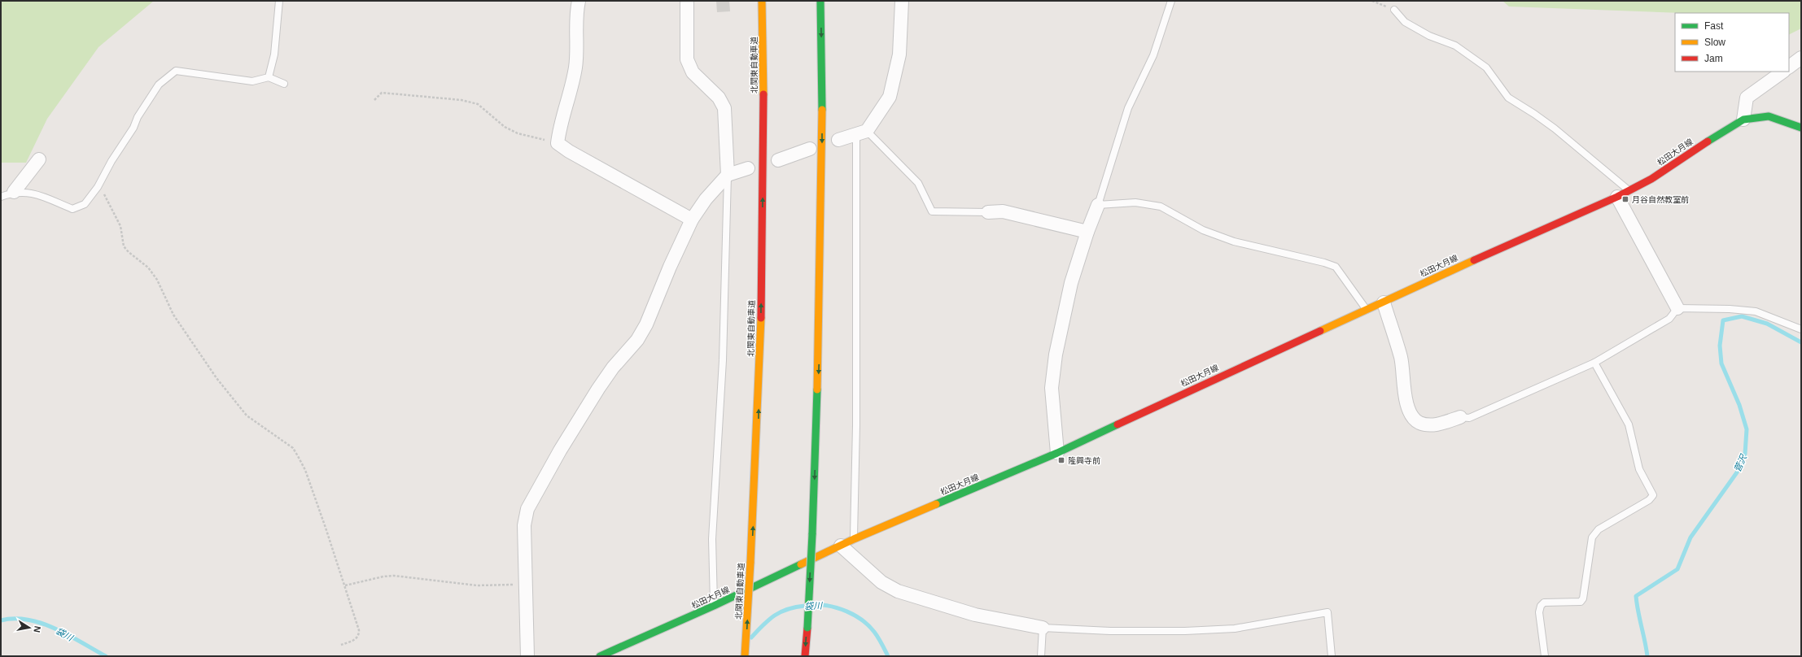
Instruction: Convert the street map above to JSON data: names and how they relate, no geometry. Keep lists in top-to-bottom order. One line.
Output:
{"streets":{"main road":["北関東自動車道","松田大月線"]},"water":["菅沢","袋川"],"places":{"transit":["月谷自然教室前","隆興寺前"]},"legend":["Fast","Slow","Jam"],"north":"right"}
